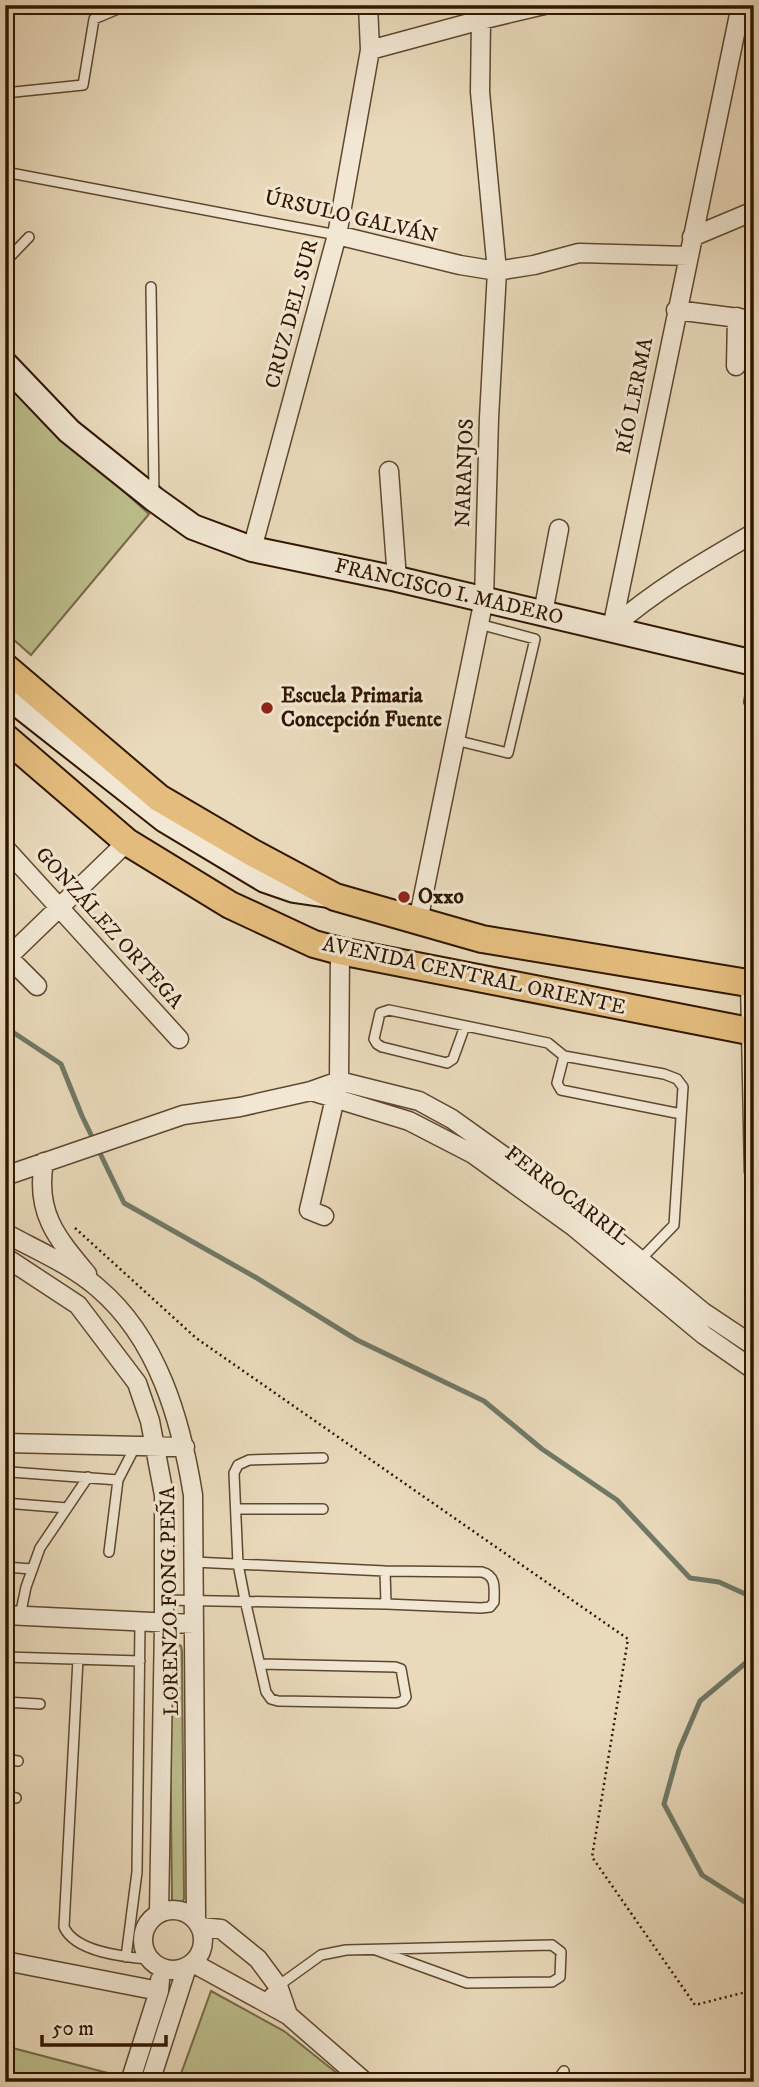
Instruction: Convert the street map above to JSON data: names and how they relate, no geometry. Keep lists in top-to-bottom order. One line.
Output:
{"streets":{"main road":["AVENIDA CENTRAL ORIENTE"],"street":["ÚRSULO GALVÁN","CRUZ DEL SUR","RÍO LERMA","NARANJOS","FRANCISCO I. MADERO","GONZÁLEZ ORTEGA","FERROCARRIL","LORENZO FONG PEÑA"]},"crossings":[["ÚRSULO GALVÁN","CRUZ DEL SUR"],["ÚRSULO GALVÁN","RÍO LERMA"],["ÚRSULO GALVÁN","NARANJOS"],["CRUZ DEL SUR","FRANCISCO I. MADERO"],["RÍO LERMA","FRANCISCO I. MADERO"],["NARANJOS","FRANCISCO I. MADERO"],["NARANJOS","AVENIDA CENTRAL ORIENTE"]],"places":["Escuela Primaria Concepción Fuente","Oxxo"],"scale_bar":"50 m"}
